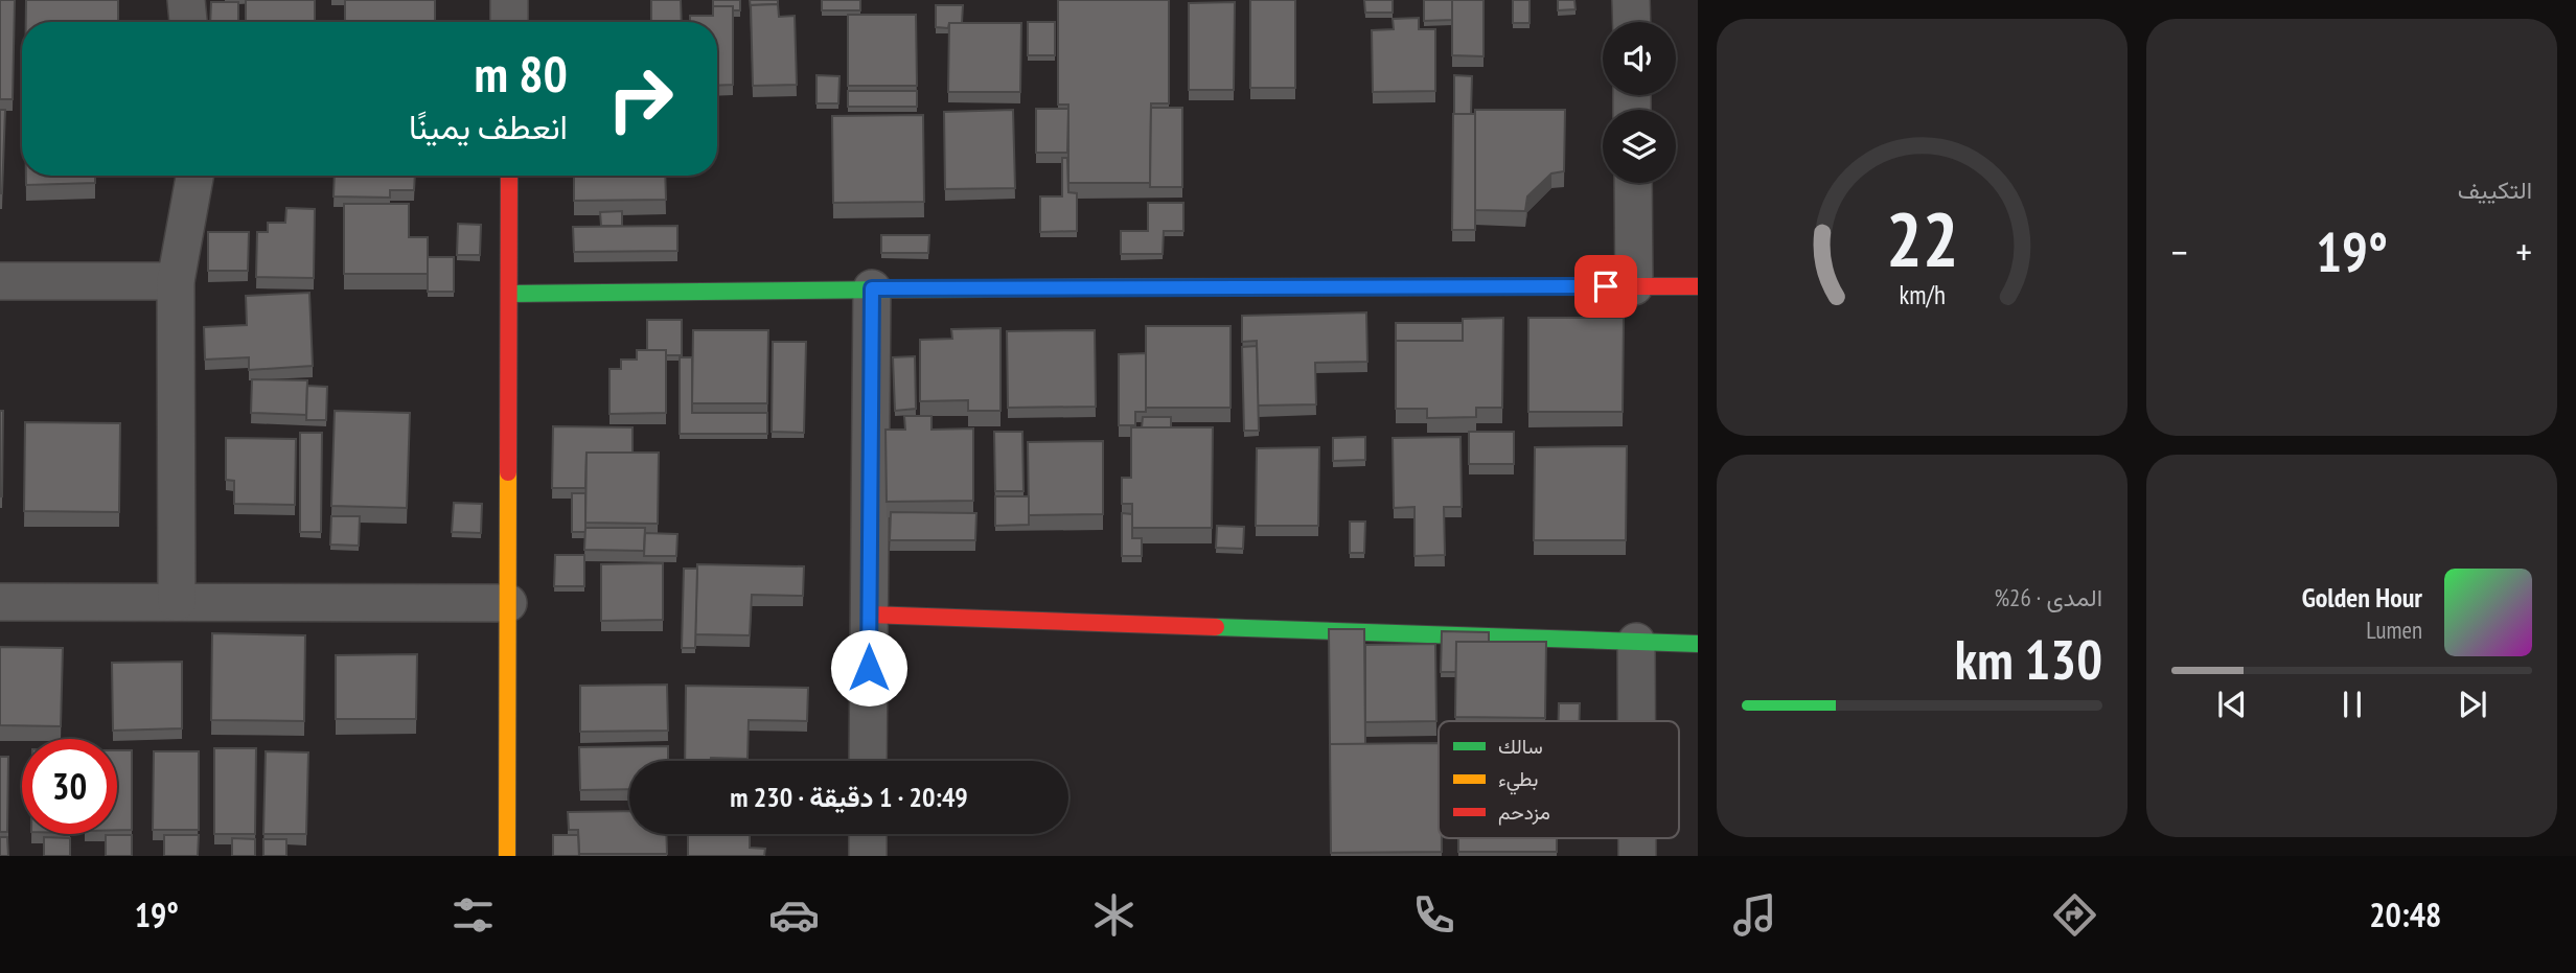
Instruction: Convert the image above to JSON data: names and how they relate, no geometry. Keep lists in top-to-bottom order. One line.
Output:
{"legend":["سالك","بطيء","مزدحم"],"page":{"tile":["التكييف",["المدى · 26%","130 km"]],"turn":["80 m","انعطف يمينًا"],"heat":["−","19°","+"],"song":["Golden Hour","Lumen"],"limit":"30","trip":"20:49 · 1 دقيقة · 230 m","tabs":["20:48","19°"],"gauge":["22","km/h"]}}
